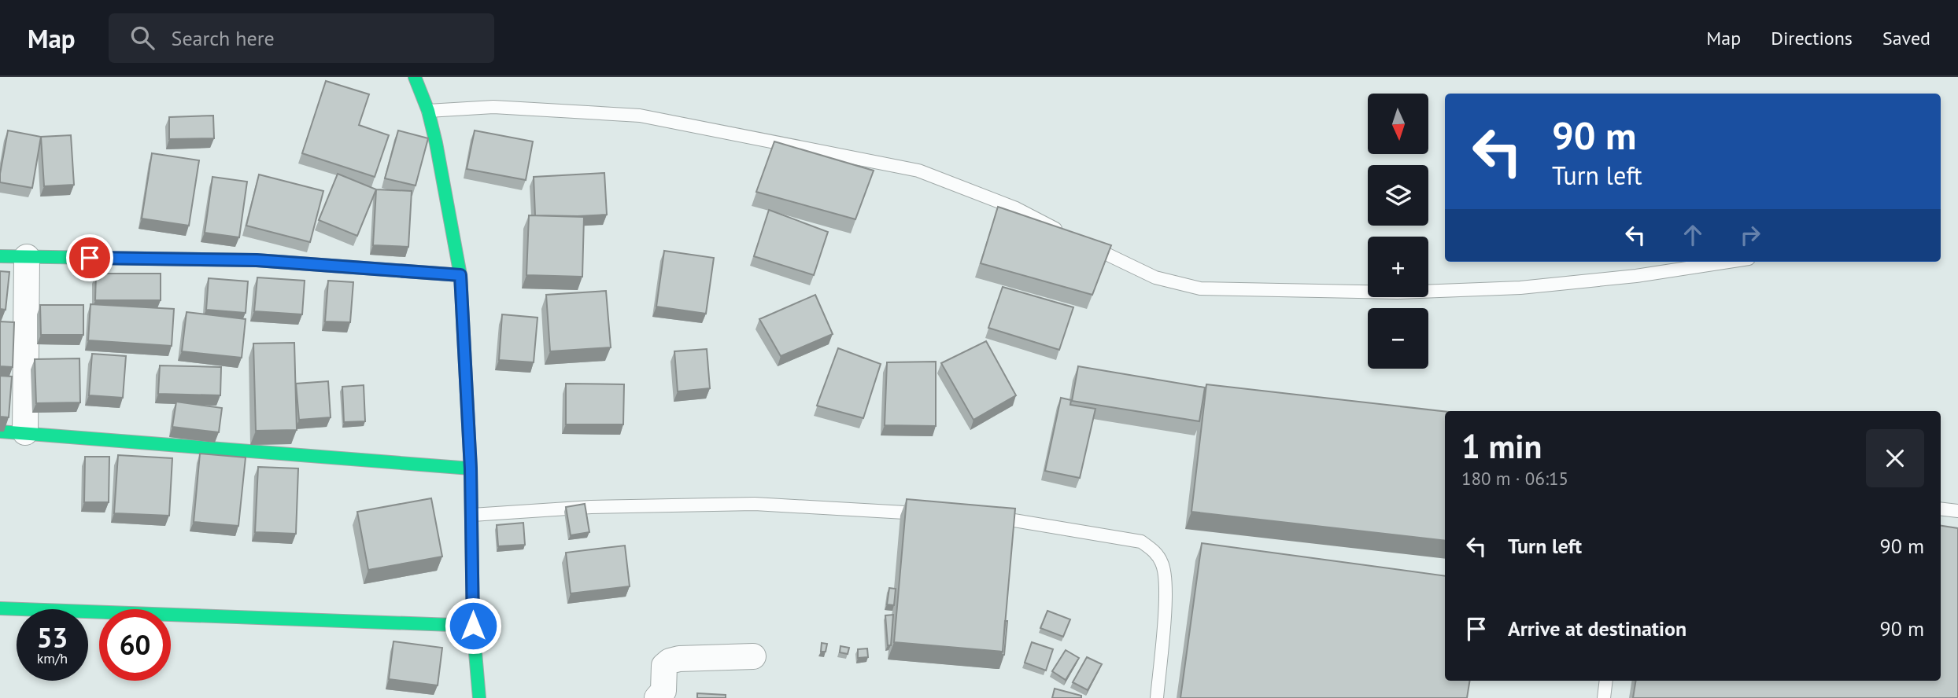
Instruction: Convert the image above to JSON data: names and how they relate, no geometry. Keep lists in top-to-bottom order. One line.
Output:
{"north":"bottom","page":{"header":"Map","search":"Search here","nav":["Map","Directions","Saved"],"map_buttons":["+","−"],"turn":["90 m","Turn left"],"heading":["1 min","180 m · 06:15"],"list":[{"name":"Turn left","value":"90 m"},{"name":"Arrive at destination","value":"90 m"}],"speed":"53 km/h","limit":"60"}}
